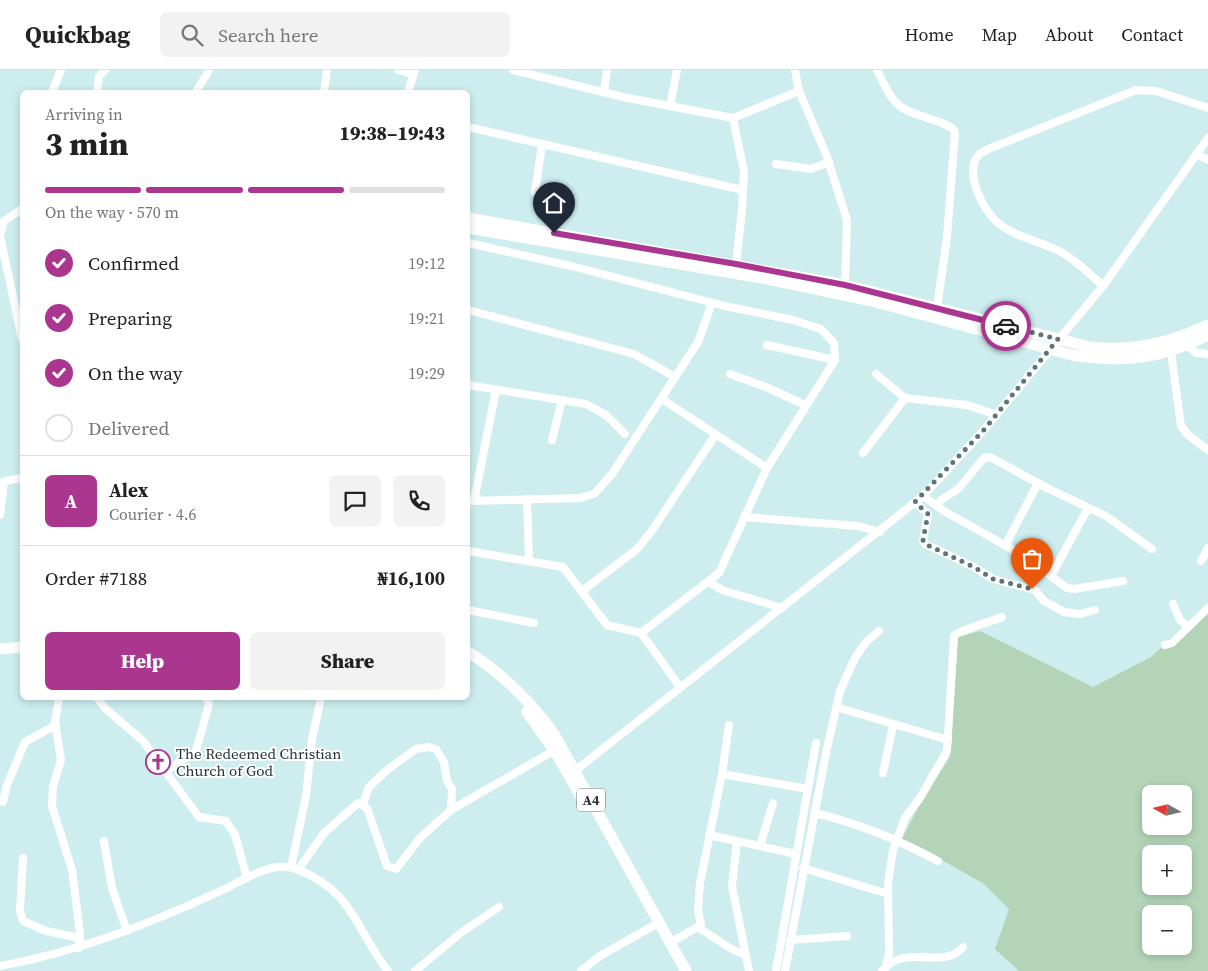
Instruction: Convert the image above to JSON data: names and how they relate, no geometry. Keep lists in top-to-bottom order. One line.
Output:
{"streets":{"highway":["A4"]},"places":{"church":["The Redeemed Christian Church of God"]},"north":"left","page":{"header":"Quickbag","search":"Search here","nav":["Home","Map","About","Contact"],"heading":["3 min","Arriving in","19:38–19:43"],"panel":["Alex","Courier · 4.6","Order #7188","₦16,100"],"bar":"On the way · 570 m","list":[["Confirmed","19:12"],["Preparing","19:21"],["On the way","19:29"],"Delivered"],"round":"A","buttons":["Help","Share"],"map_buttons":["+","−"]}}
